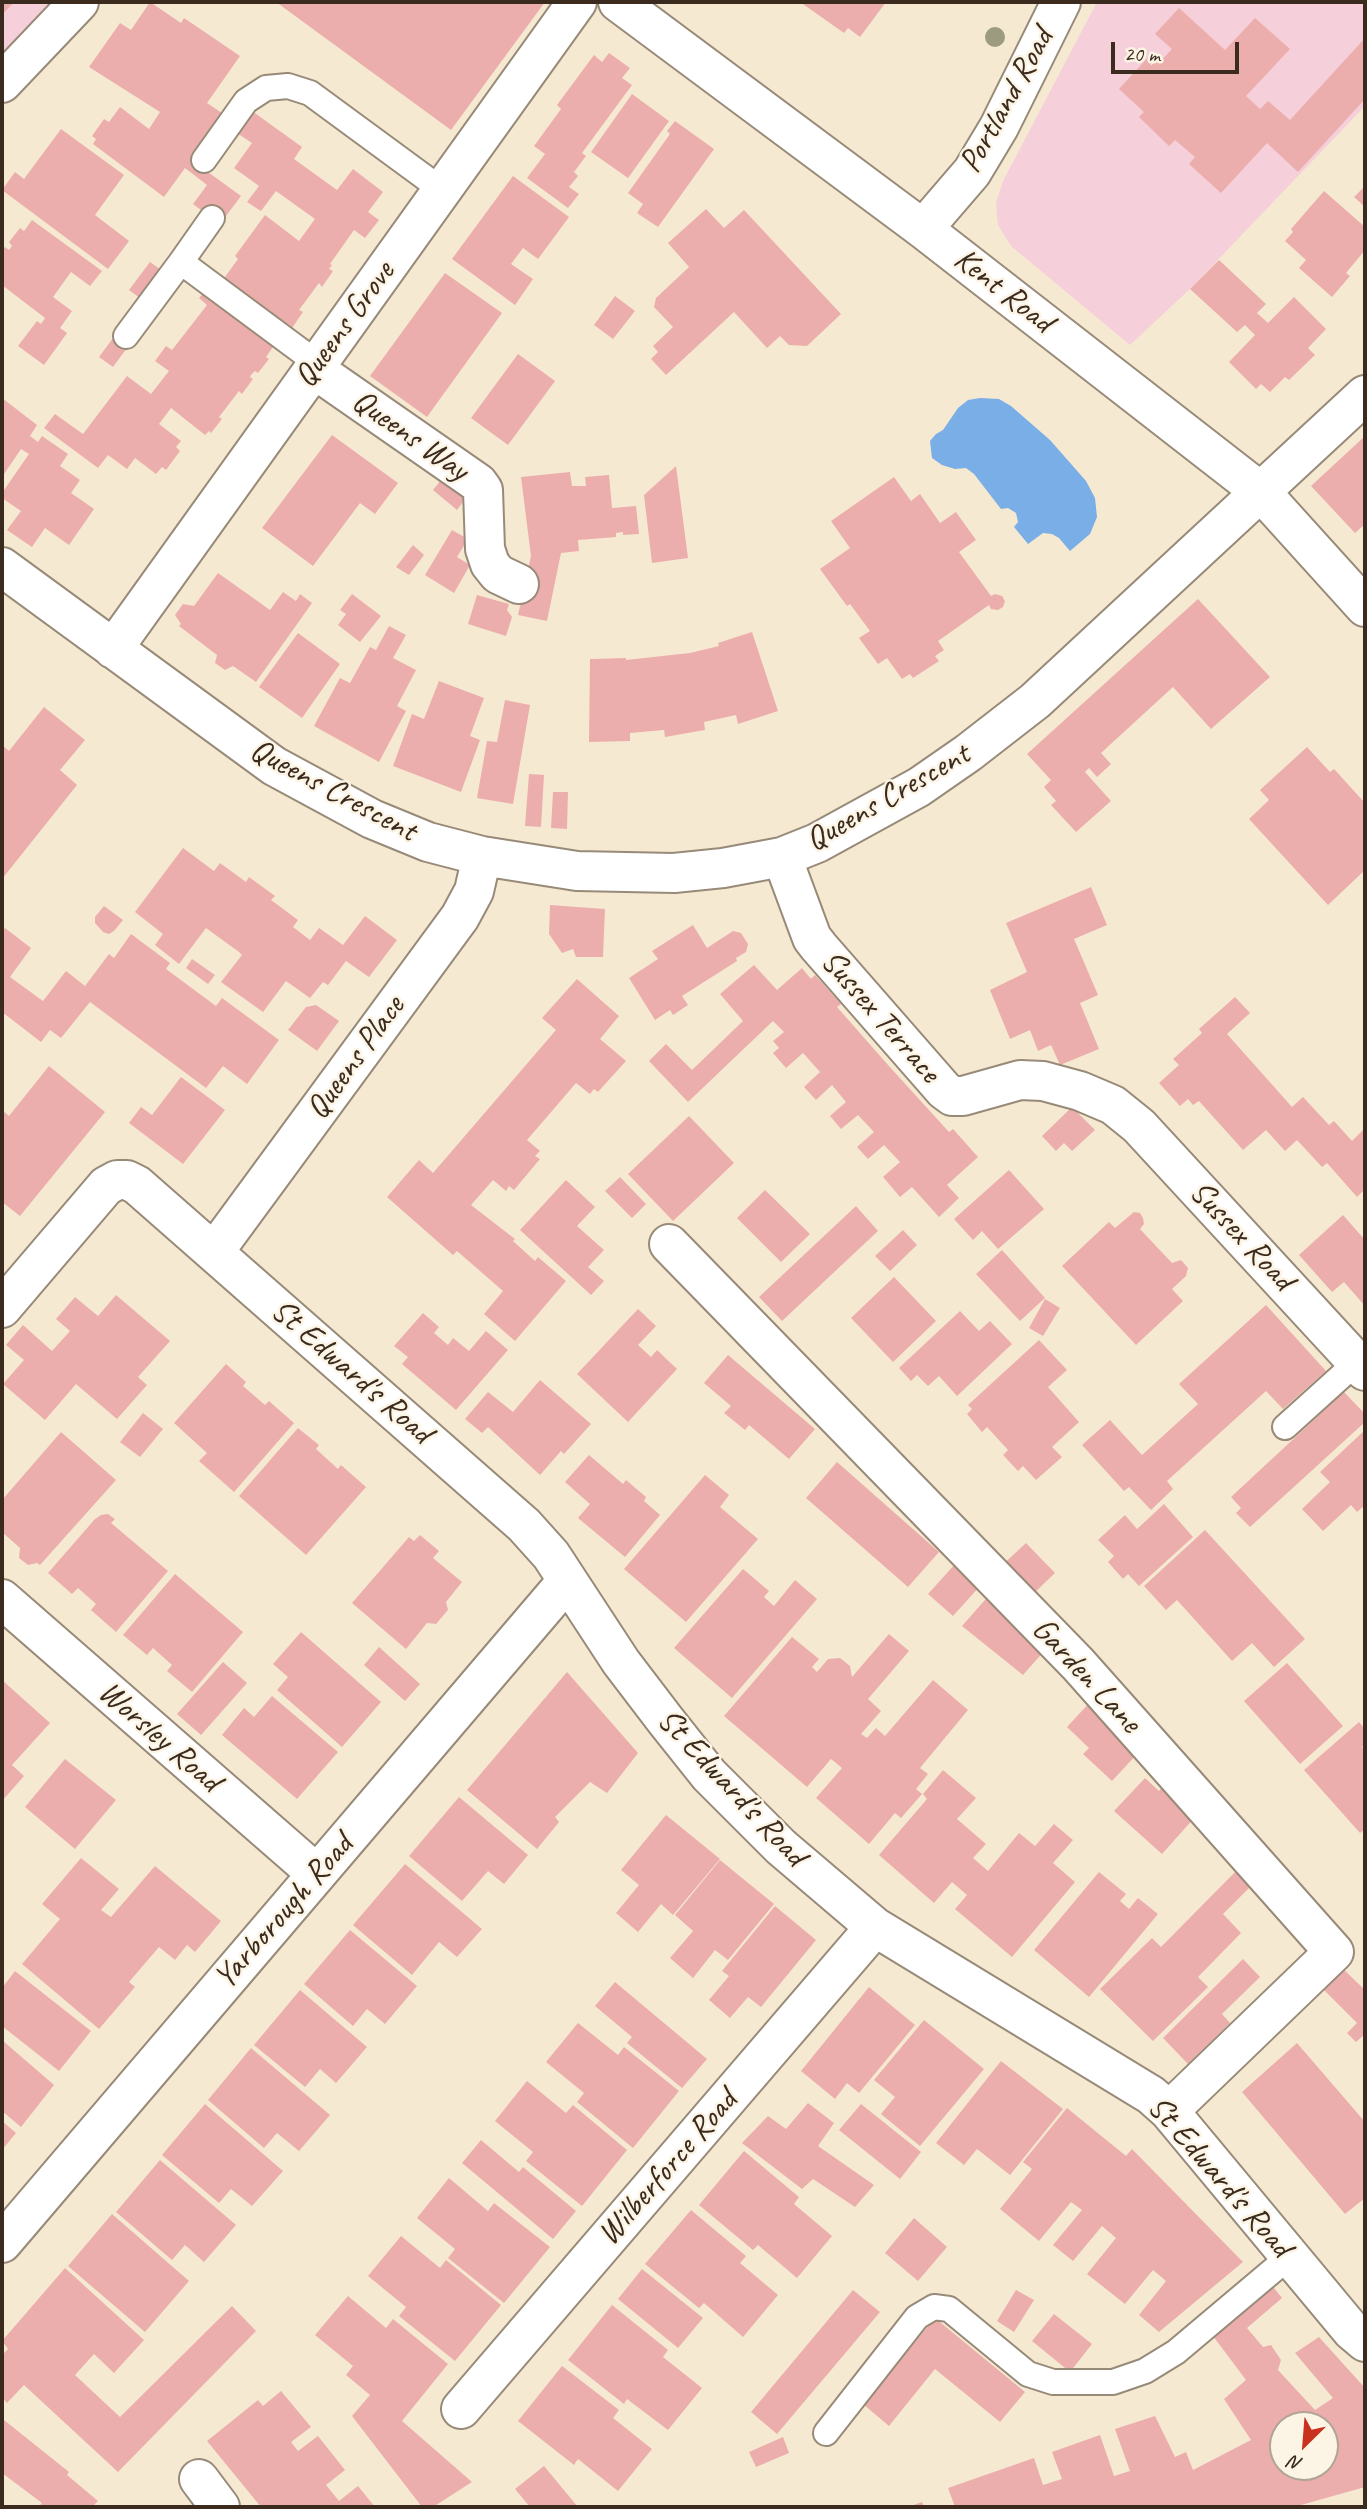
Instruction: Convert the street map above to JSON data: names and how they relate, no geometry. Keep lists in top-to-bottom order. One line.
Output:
{"streets":{"street":["Portland Road","Kent Road","Queens Grove","Queens Way","Queens Crescent","Sussex Terrace","Queens Place","Sussex Road","St Edward's Road","Garden Lane","Worsley Road","Yarborough Road","Wilberforce Road"]},"crossings":[["Portland Road","Kent Road"],["Kent Road","Queens Crescent"],["Queens Grove","Queens Way"],["Queens Grove","Queens Crescent"],["Queens Crescent","Sussex Terrace"],["Queens Crescent","Queens Place"],["Sussex Terrace","Sussex Road"],["Queens Place","St Edward's Road"],["St Edward's Road","Garden Lane"],["St Edward's Road","Yarborough Road"],["St Edward's Road","Wilberforce Road"],["Worsley Road","Yarborough Road"]],"scale_bar":"20 m","north":"bottom left"}
